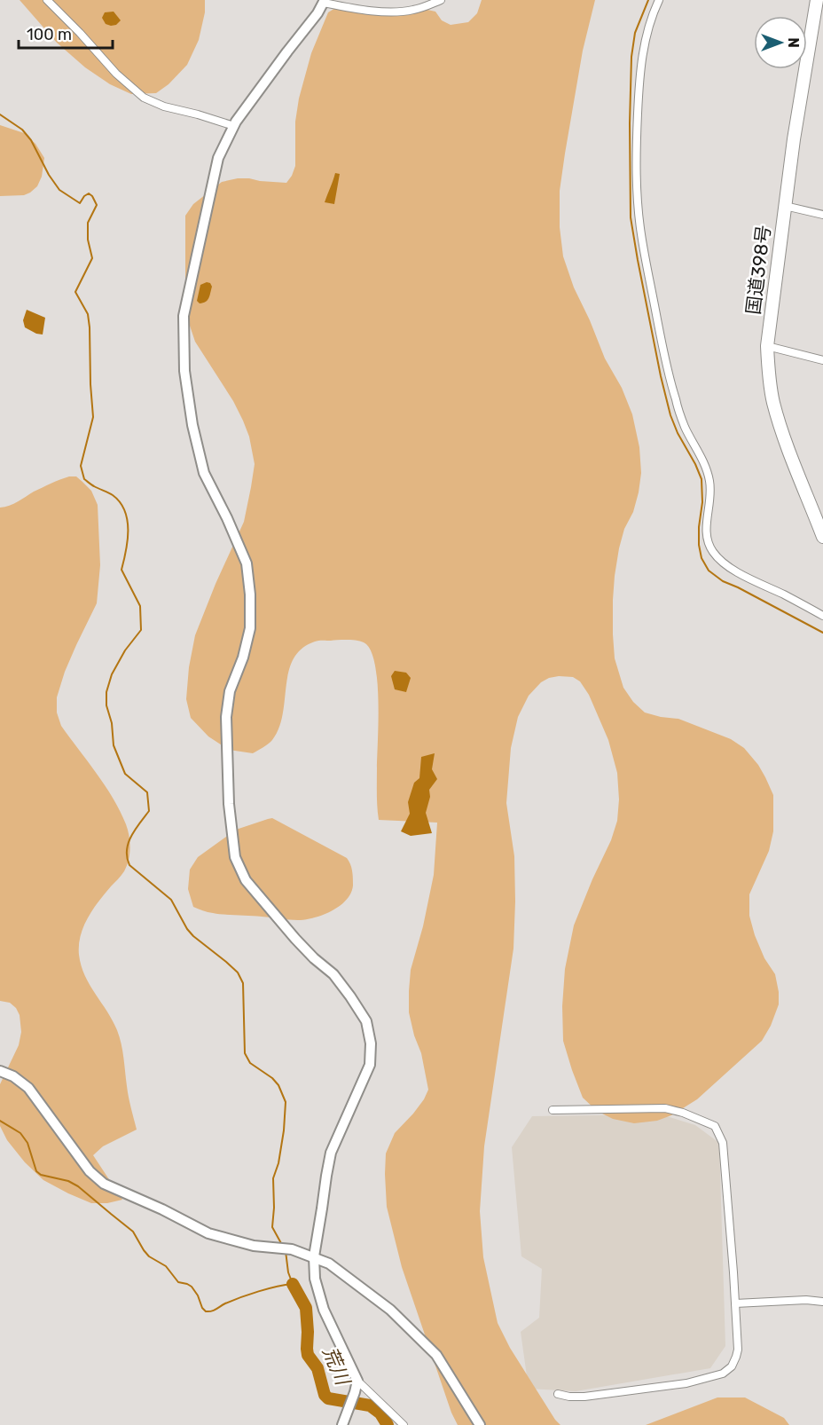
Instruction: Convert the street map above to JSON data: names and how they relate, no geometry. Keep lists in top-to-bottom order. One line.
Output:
{"streets":{"highway":["国道398号"]},"water":["荒川"],"scale_bar":"100 m","north":"right"}
